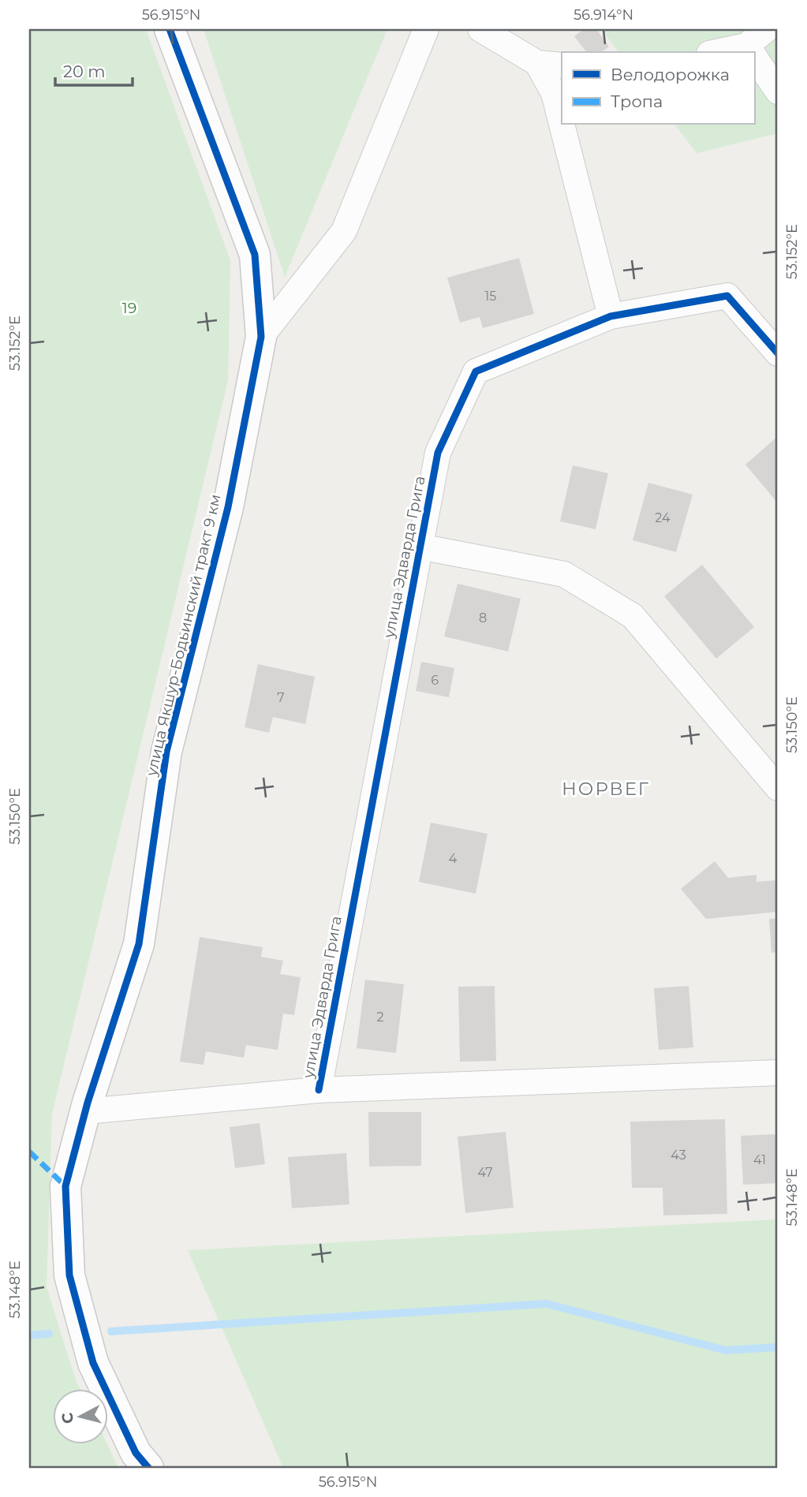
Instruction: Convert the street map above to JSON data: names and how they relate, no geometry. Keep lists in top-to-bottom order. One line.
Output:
{"streets":{"street":["улица Эдварда Грига","улица Якшур-Бодьинский тракт 9 км"]},"districts":["НОРВЕГ"],"parks":["19"],"house_numbers":["15","24","8","6","7","4","2","43","41","47"],"legend":["Велодорожка","Тропа"],"scale_bar":"20 m","north":"left","coordinates":["56.915°N","56.914°N","53.152°E","53.150°E","53.148°E"]}
